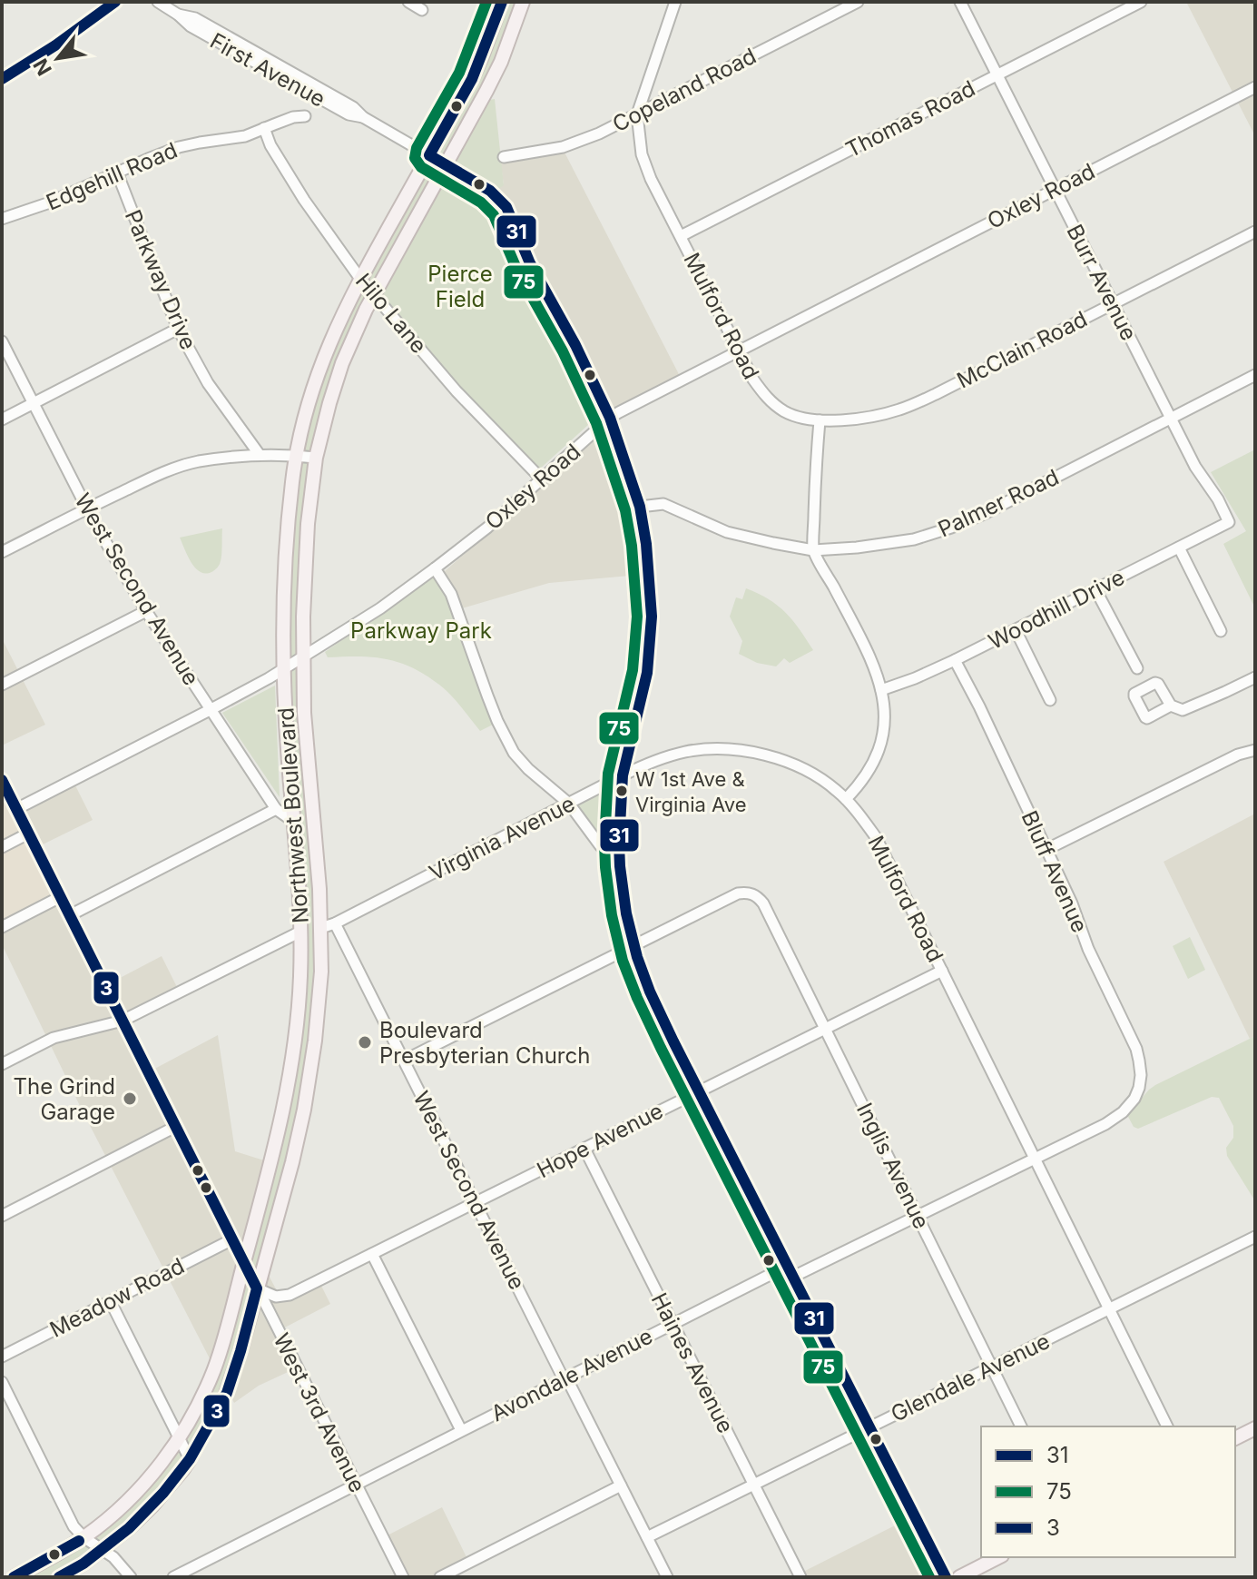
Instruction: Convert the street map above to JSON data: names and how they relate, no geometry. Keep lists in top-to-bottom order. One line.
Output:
{"streets":{"main road":["Northwest Boulevard"],"street":["First Avenue","Copeland Road","Thomas Road","Edgehill Road","Oxley Road","Parkway Drive","Burr Avenue","Hilo Lane","Mulford Road","McClain Road","Palmer Road","West Second Avenue","Woodhill Drive","Virginia Avenue","Bluff Avenue","Hope Avenue","Inglis Avenue","Meadow Road","Haines Avenue","Avondale Avenue","Glendale Avenue","West 3rd Avenue"]},"crossings":[["First Avenue","Oxley Road"],["First Avenue","Palmer Road"],["First Avenue","Northwest Boulevard"],["First Avenue","Virginia Avenue"],["First Avenue","Hope Avenue"],["First Avenue","Inglis Avenue"],["First Avenue","Avondale Avenue"],["First Avenue","Glendale Avenue"],["Copeland Road","Mulford Road"],["Thomas Road","Burr Avenue"],["Thomas Road","Mulford Road"],["Edgehill Road","Parkway Drive"],["Edgehill Road","Hilo Lane"],["Oxley Road","Burr Avenue"],["Oxley Road","Hilo Lane"],["Oxley Road","Mulford Road"],["Oxley Road","West Second Avenue"],["Oxley Road","Northwest Boulevard"],["Oxley Road","West 3rd Avenue"],["Burr Avenue","McClain Road"],["Burr Avenue","Palmer Road"],["Burr Avenue","Woodhill Drive"],["Hilo Lane","Northwest Boulevard"],["Mulford Road","McClain Road"],["Mulford Road","Virginia Avenue"],["Mulford Road","Bluff Avenue"],["Mulford Road","Hope Avenue"],["Mulford Road","Glendale Avenue"],["West Second Avenue","Northwest Boulevard"],["West Second Avenue","Virginia Avenue"],["West Second Avenue","Hope Avenue"],["West Second Avenue","Avondale Avenue"],["West Second Avenue","Glendale Avenue"],["Woodhill Drive","Bluff Avenue"],["Northwest Boulevard","Virginia Avenue"],["Northwest Boulevard","Hope Avenue"],["Northwest Boulevard","West 3rd Avenue"],["Hope Avenue","Inglis Avenue"],["Hope Avenue","Haines Avenue"],["Hope Avenue","West 3rd Avenue"],["Inglis Avenue","Glendale Avenue"],["Meadow Road","West 3rd Avenue"],["Haines Avenue","Avondale Avenue"],["Haines Avenue","Glendale Avenue"],["Avondale Avenue","West 3rd Avenue"]],"parks":["Pierce Field","Parkway Park"],"places":["W 1st Ave & Virginia Ave","Boulevard Presbyterian Church","The Grind Garage"],"lines":["transit line 31","transit line 75","transit line 3"],"legend":["31","75","3"],"north":"bottom left"}
